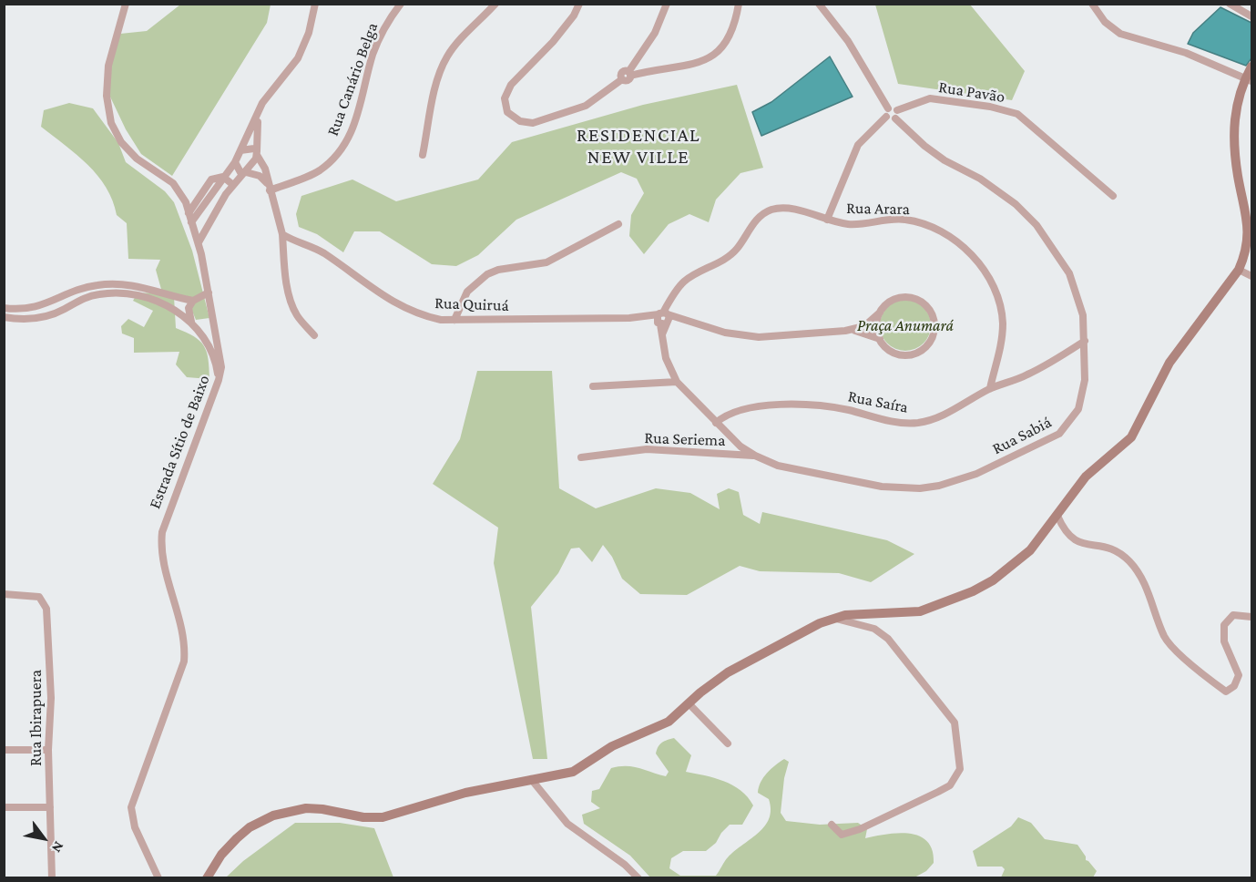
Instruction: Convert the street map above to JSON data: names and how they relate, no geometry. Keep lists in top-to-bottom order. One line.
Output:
{"streets":{"street":["Rua Canário Belga","Rua Pavão","Rua Arara","Rua Quiruá","Rua Saíra","Rua Sabiá","Rua Seriema","Estrada Sítio de Baixo","Rua Ibirapuera"]},"crossings":[["Rua Arara","Rua Quiruá"],["Rua Arara","Rua Saíra"],["Rua Arara","Rua Sabiá"],["Rua Quiruá","Rua Sabiá"],["Rua Saíra","Rua Sabiá"],["Rua Sabiá","Rua Seriema"]],"districts":["RESIDENCIAL NEW VILLE"],"parks":["Praça Anumará"],"north":"bottom right"}
